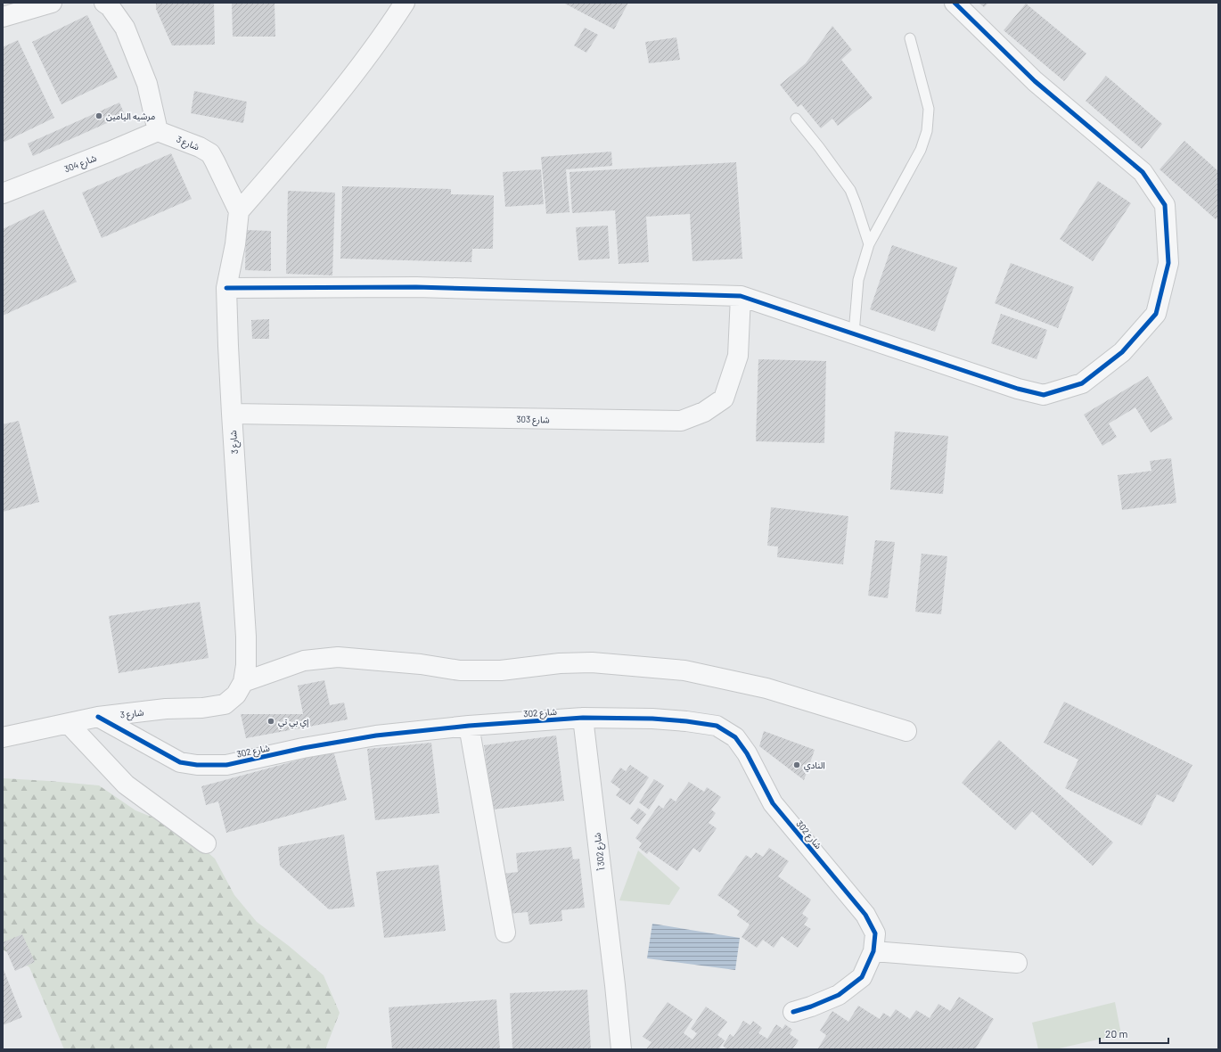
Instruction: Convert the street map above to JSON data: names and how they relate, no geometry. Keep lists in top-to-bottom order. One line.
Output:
{"streets":{"street":["شارع 3","شارع 304","شارع 303","شارع 302","شارع 302 أ"]},"crossings":[["شارع 3","شارع 304"],["شارع 3","شارع 303"],["شارع 3","شارع 302"],["شارع 302","شارع 302 أ"]],"places":["مرشيه اليامين","إي بي تي","النادي"],"scale_bar":"20 m"}
